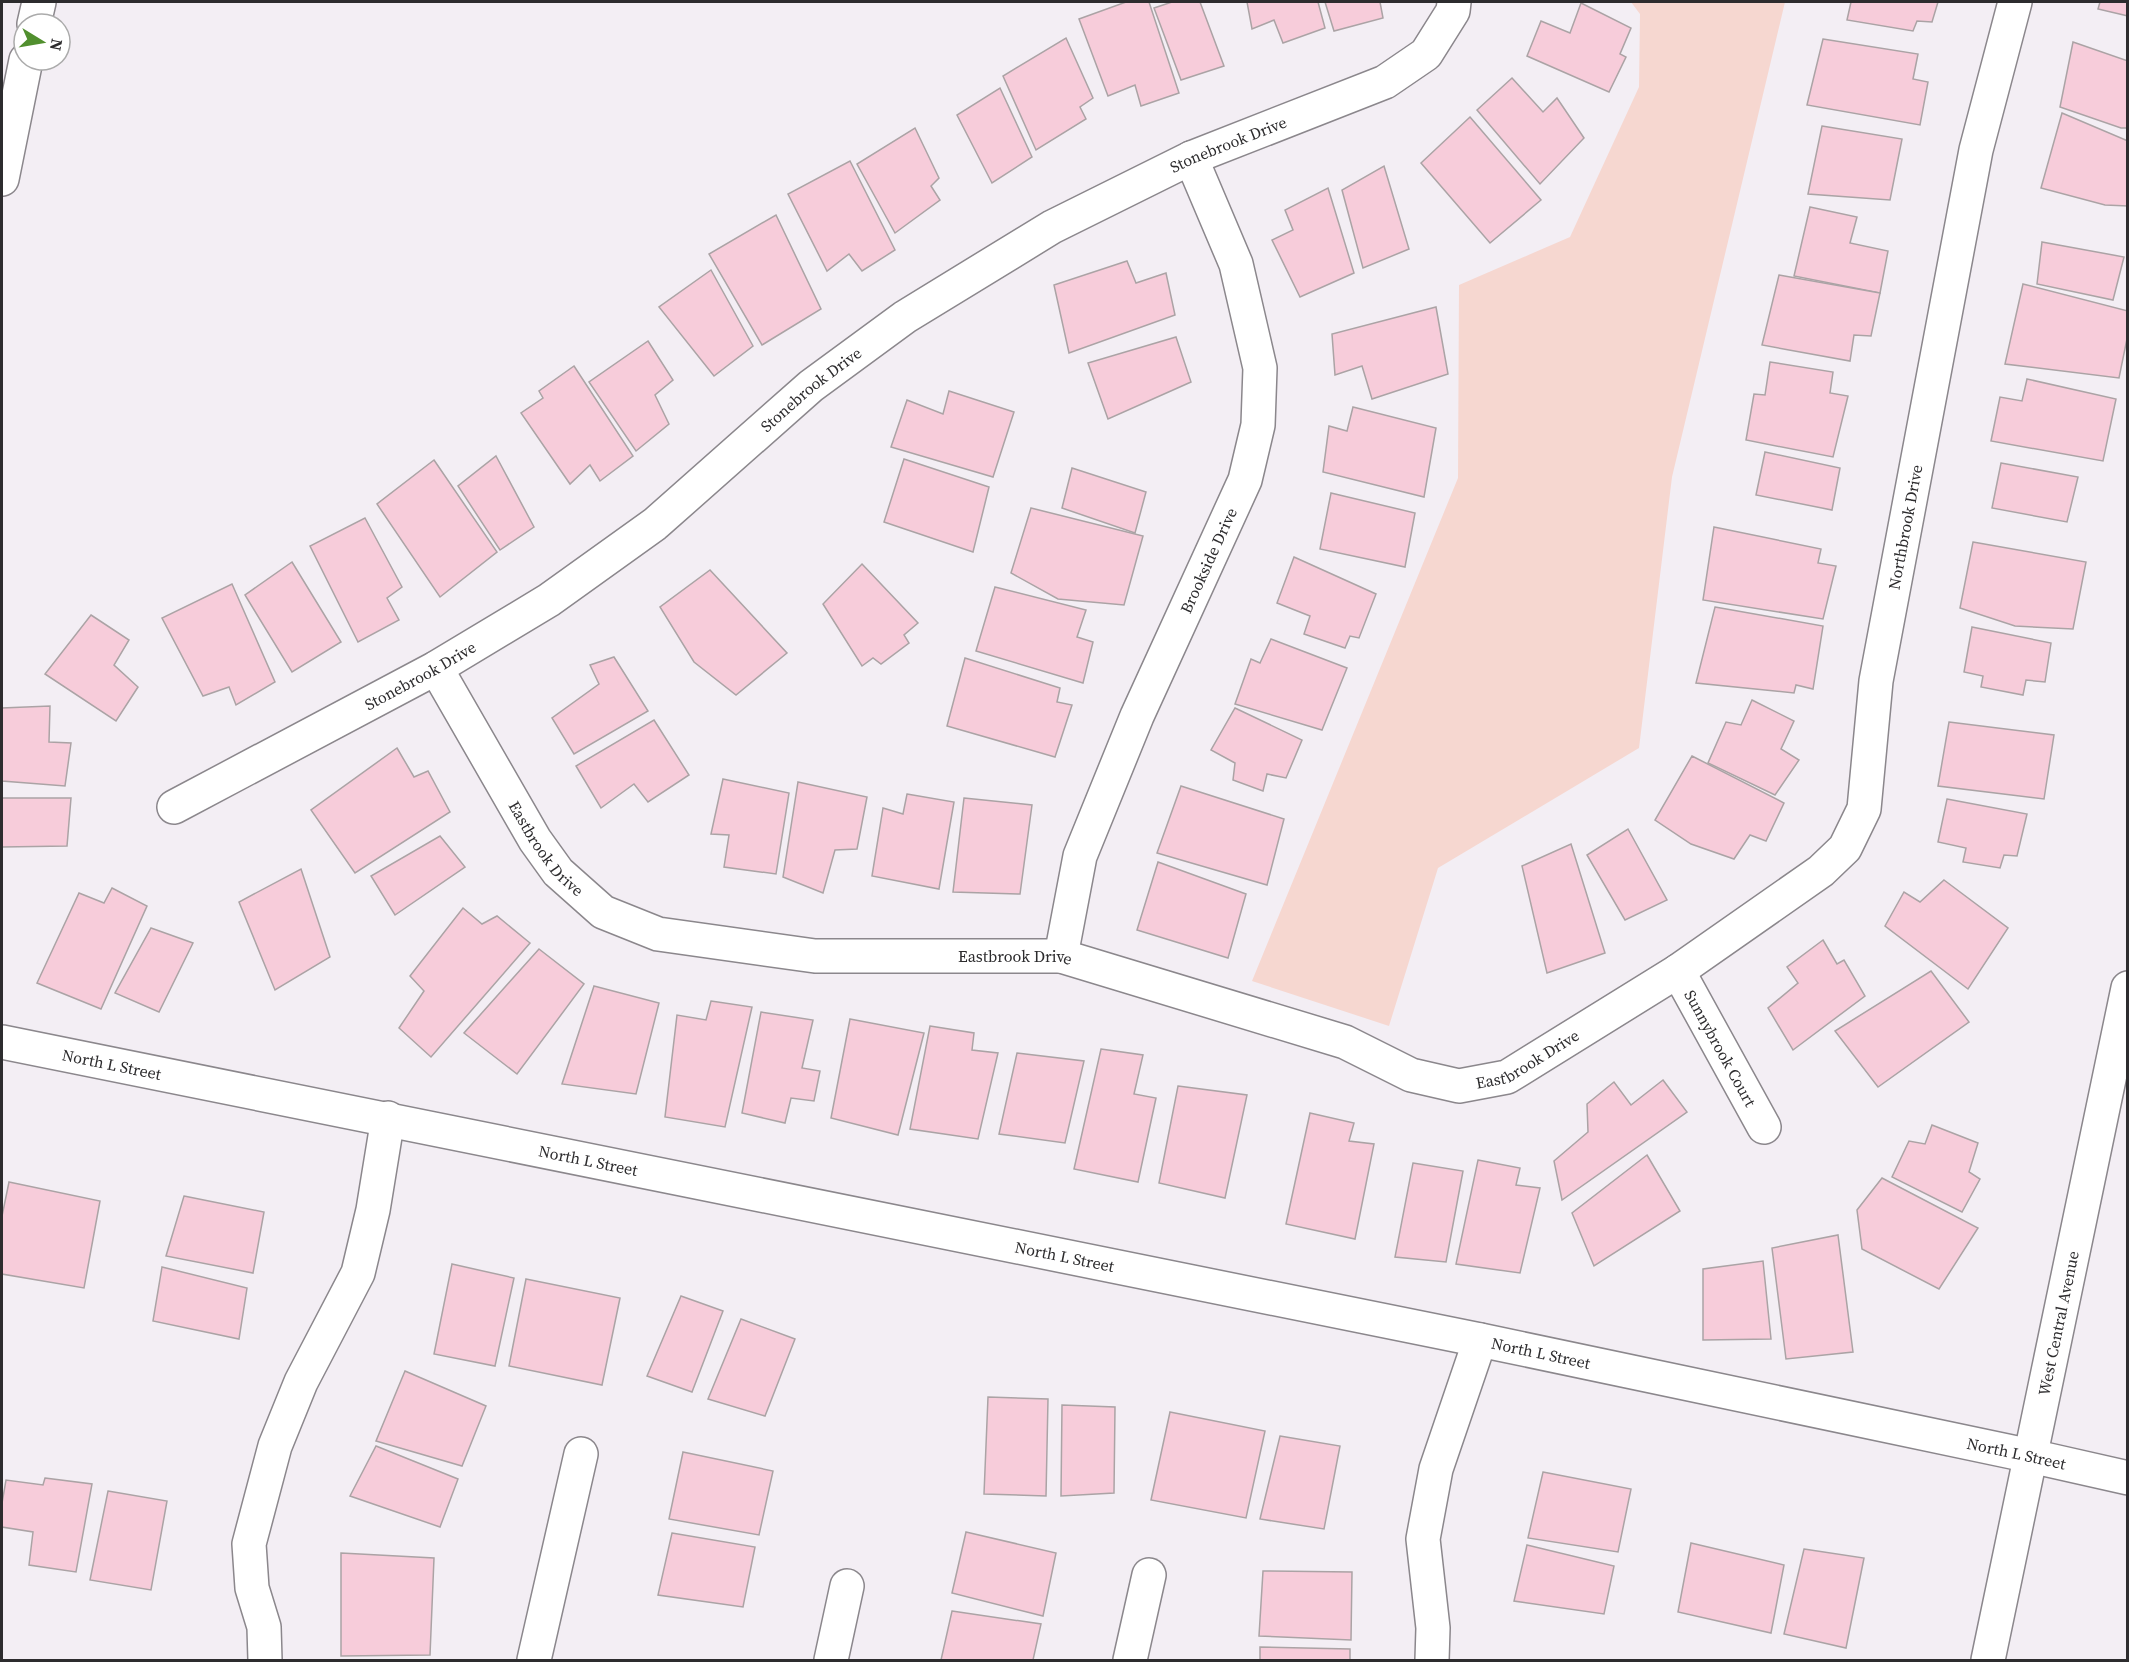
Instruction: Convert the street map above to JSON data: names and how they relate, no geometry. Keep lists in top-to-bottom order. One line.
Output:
{"streets":{"street":["Stonebrook Drive","Northbrook Drive","Brookside Drive","Eastbrook Drive","Sunnybrook Court","North L Street","West Central Avenue"]},"crossings":[["Stonebrook Drive","Brookside Drive"],["Stonebrook Drive","Eastbrook Drive"],["Northbrook Drive","Eastbrook Drive"],["Northbrook Drive","Sunnybrook Court"],["Brookside Drive","Eastbrook Drive"],["Eastbrook Drive","Sunnybrook Court"],["North L Street","West Central Avenue"]],"north":"right"}
